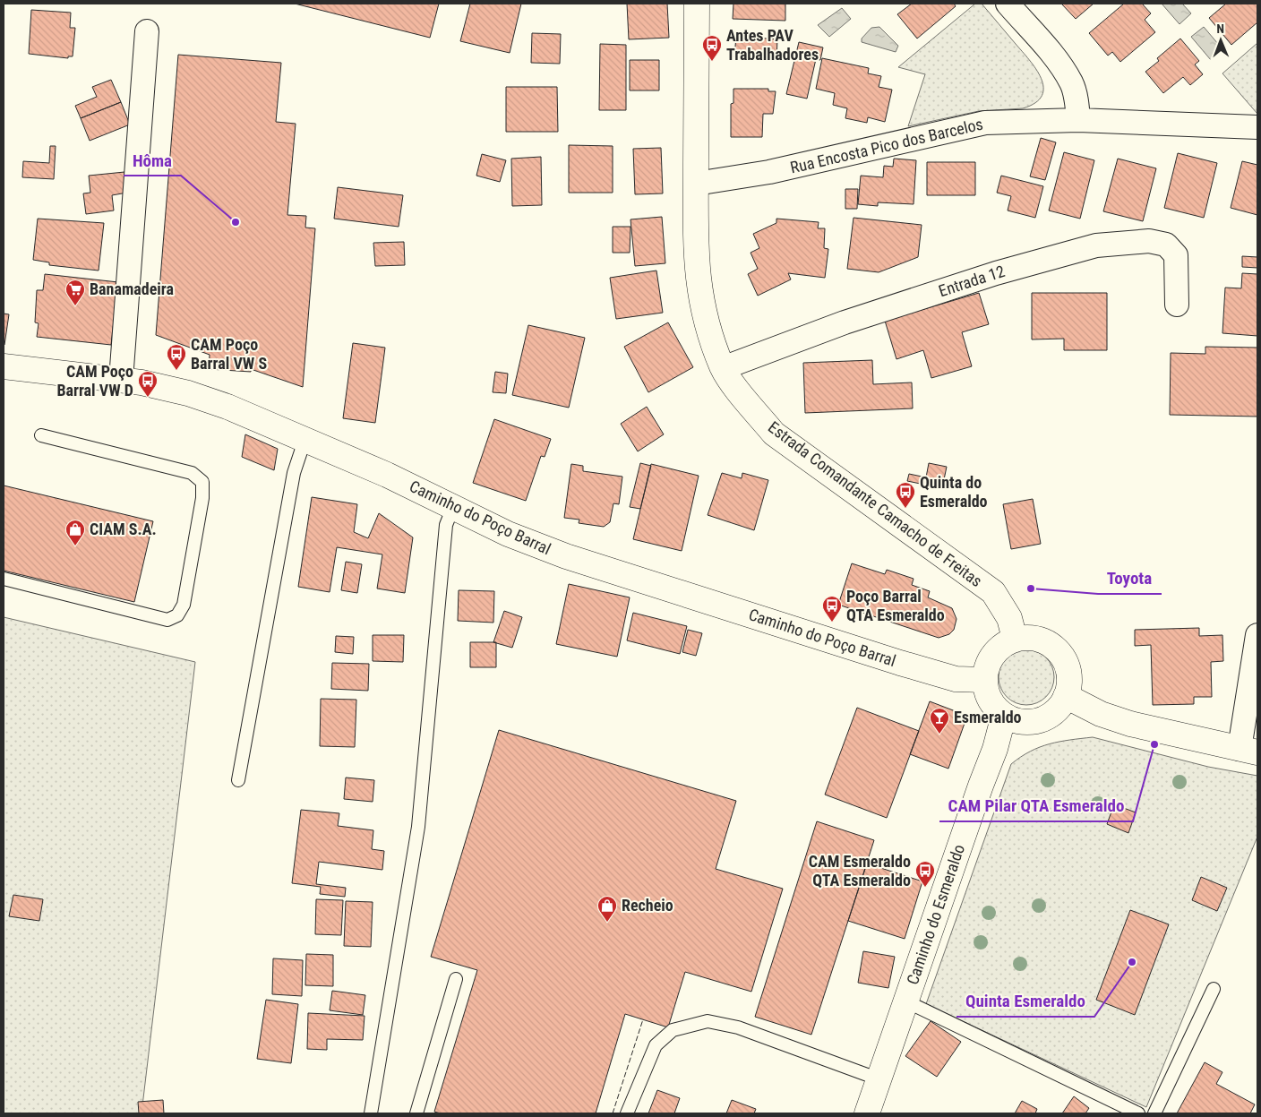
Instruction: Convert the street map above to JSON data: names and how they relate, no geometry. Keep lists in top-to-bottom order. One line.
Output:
{"streets":{"main road":["Estrada Comandante Camacho de Freitas","Caminho do Poço Barral","Caminho do Esmeraldo"],"street":["Rua Encosta Pico dos Barcelos","Entrada 12"]},"crossings":[["Rua Encosta Pico dos Barcelos","Estrada Comandante Camacho de Freitas"],["Entrada 12","Estrada Comandante Camacho de Freitas"],["Estrada Comandante Camacho de Freitas","Caminho do Poço Barral"],["Estrada Comandante Camacho de Freitas","Caminho do Esmeraldo"],["Caminho do Poço Barral","Caminho do Esmeraldo"]],"places":{"bus stop":["Antes PAV Trabalhadores","CAM Poço Barral VW S","CAM Poço Barral VW D","Quinta do Esmeraldo","Poço Barral QTA Esmeraldo","CAM Esmeraldo QTA Esmeraldo"],"other":["Hôma","Toyota","CAM Pilar QTA Esmeraldo","Quinta Esmeraldo"],"supermarket":["Banamadeira"],"shop":["CIAM S.A.","Recheio"],"bar":["Esmeraldo"]},"north":"top"}
